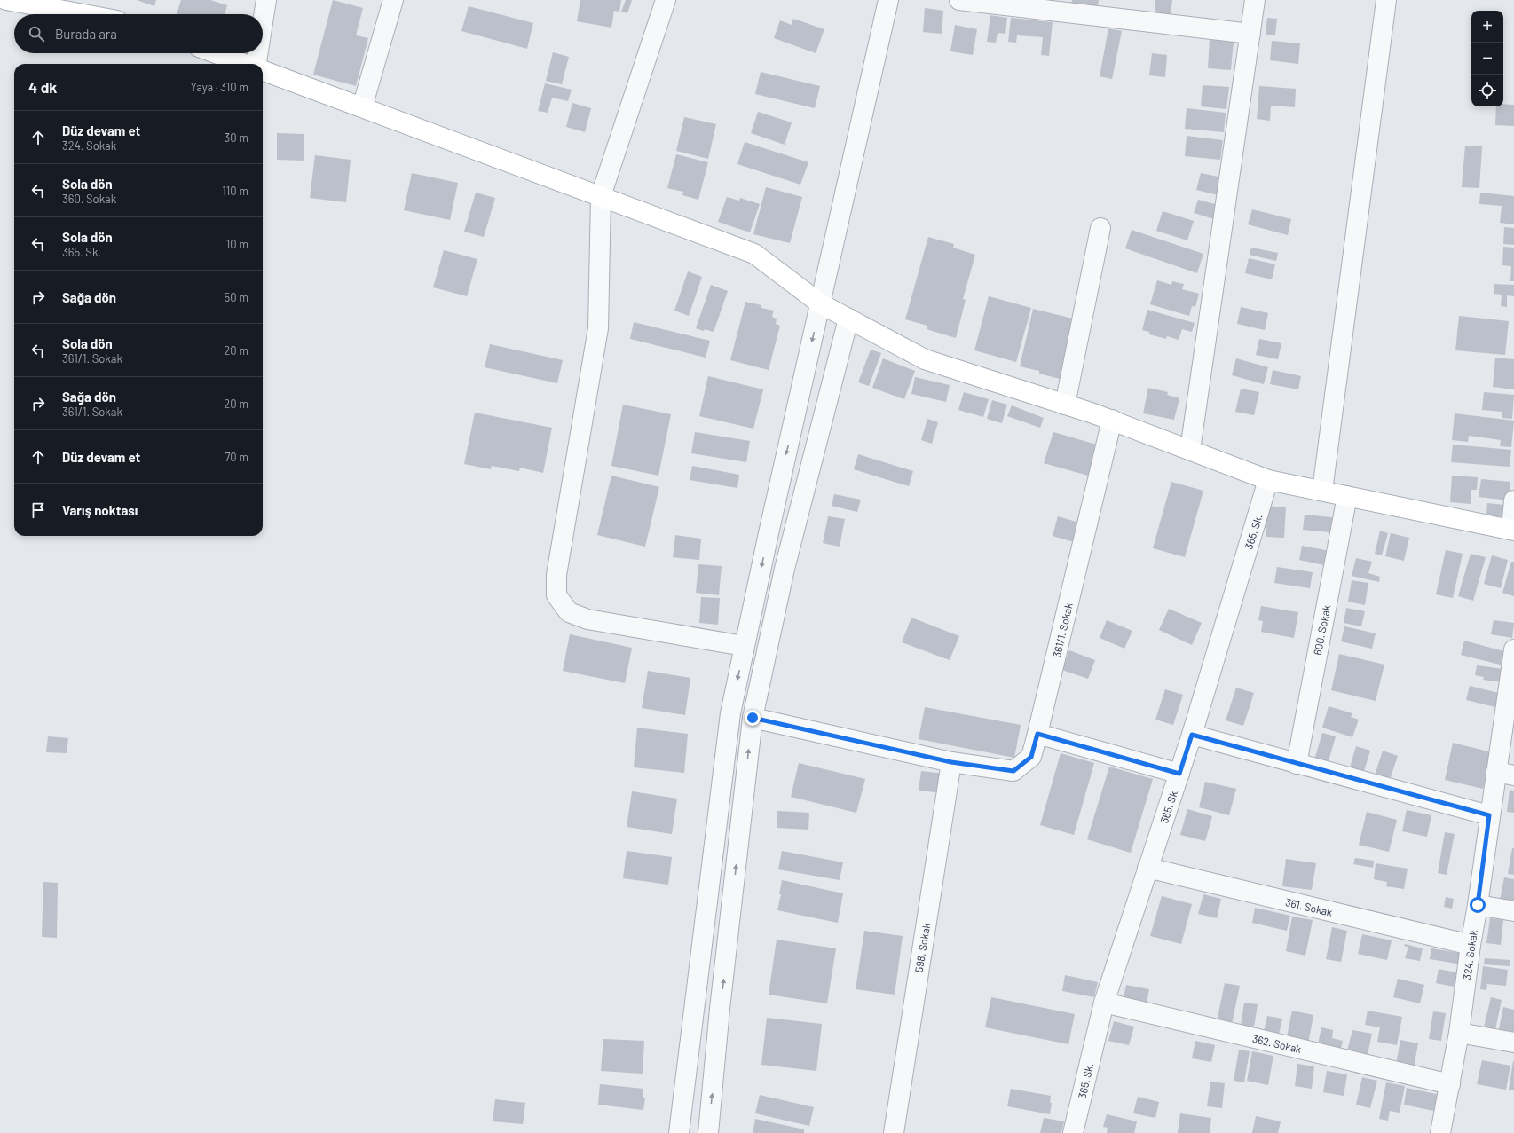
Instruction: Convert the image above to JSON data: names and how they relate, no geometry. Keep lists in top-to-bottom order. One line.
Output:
{"streets":{"street":["365. Sk.","361/1. Sokak","600. Sokak","361. Sokak","598. Sokak","324. Sokak","362. Sokak"]},"crossings":[["365. Sk.","361. Sokak"],["365. Sk.","362. Sokak"],["361/1. Sokak","598. Sokak"],["361. Sokak","324. Sokak"],["324. Sokak","362. Sokak"]],"page":{"map_buttons":["+","−"],"search":"Burada ara","heading":["4 dk","Yaya · 310 m"],"list":[["Düz devam et","324. Sokak","30 m"],["Sola dön","360. Sokak","110 m"],["Sola dön","365. Sk.","10 m"],["Sağa dön","50 m"],["Sola dön","361/1. Sokak","20 m"],["Sağa dön","361/1. Sokak","20 m"],["Düz devam et","70 m"],"Varış noktası"]}}
